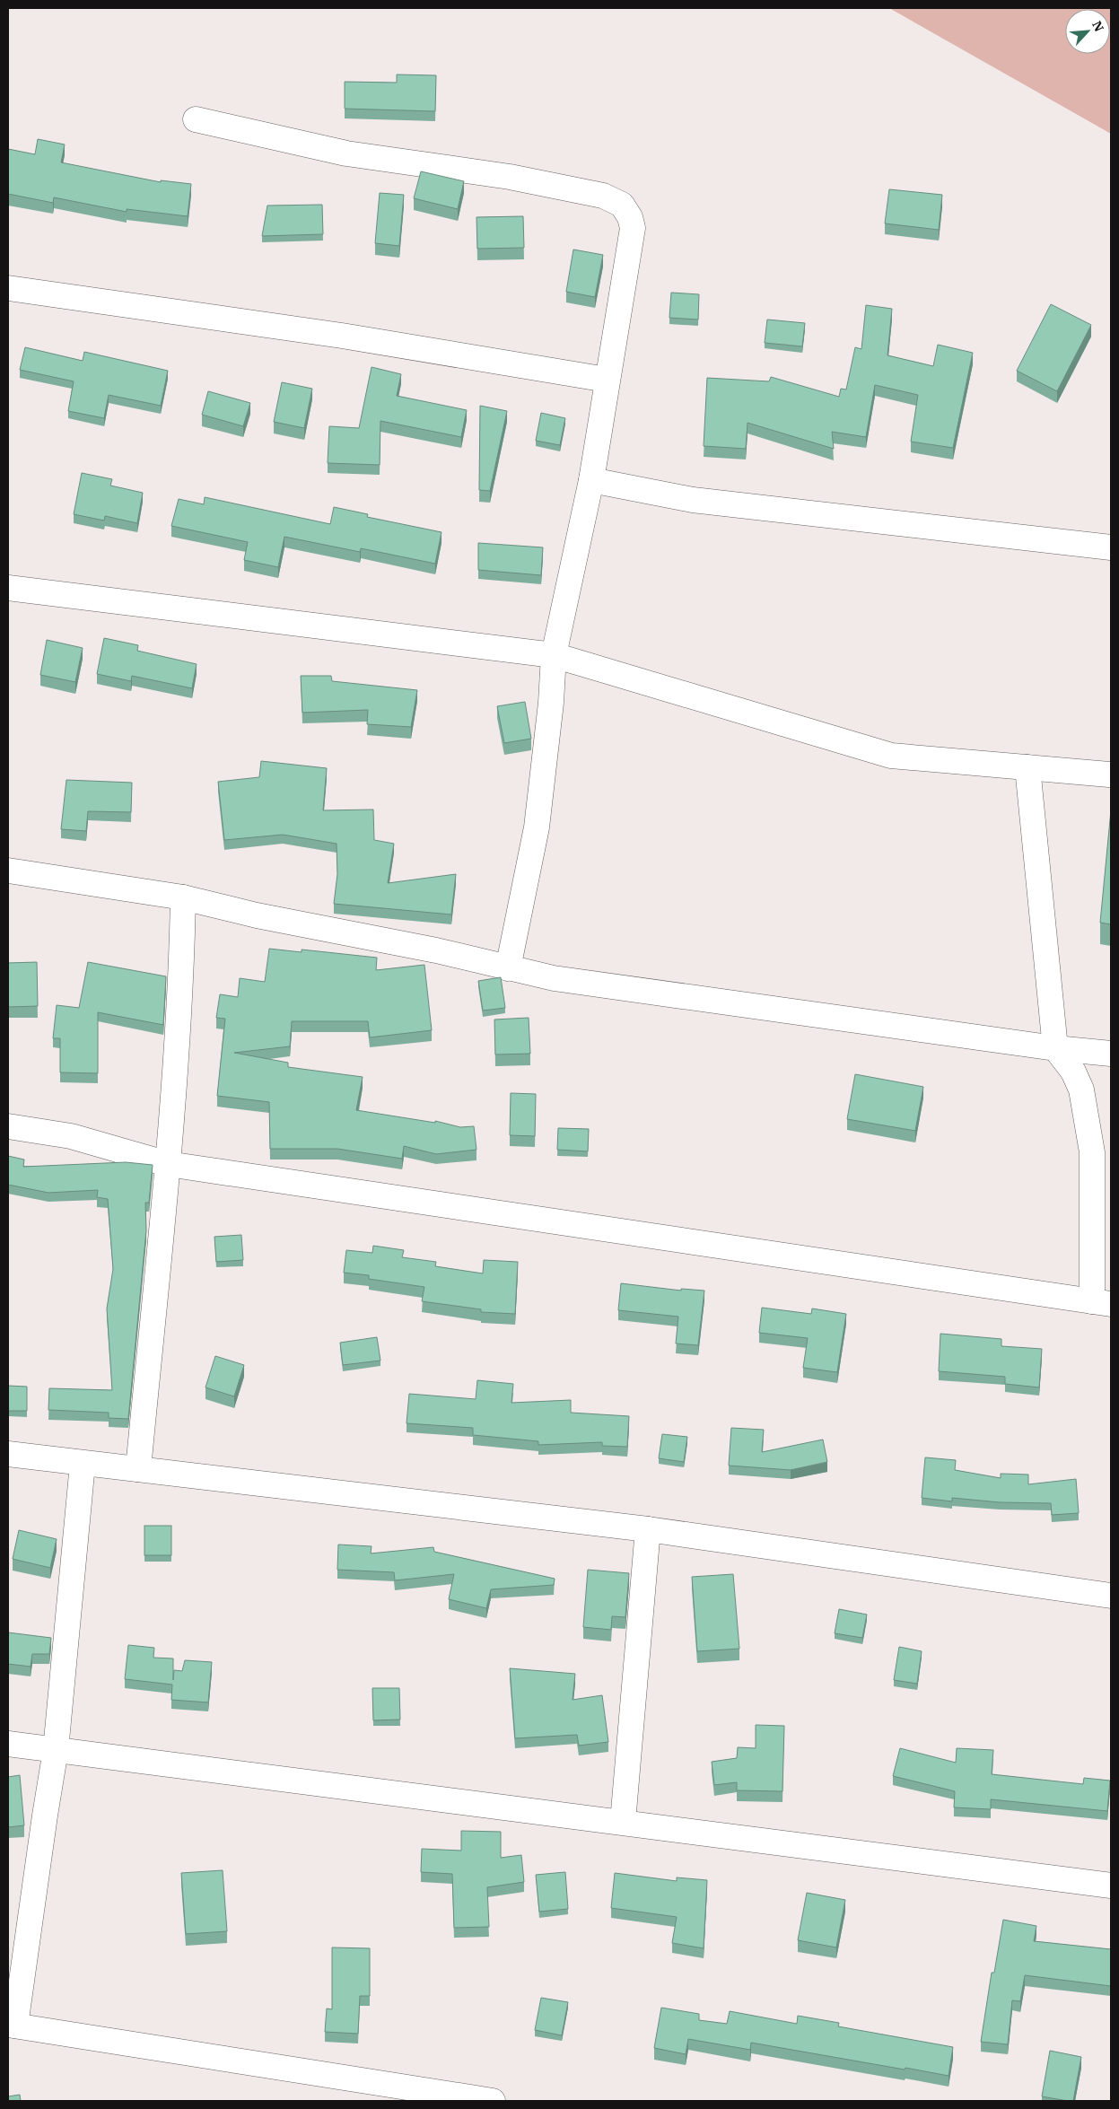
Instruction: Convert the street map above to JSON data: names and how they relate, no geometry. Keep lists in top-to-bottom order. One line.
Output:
{"north":"top right"}
